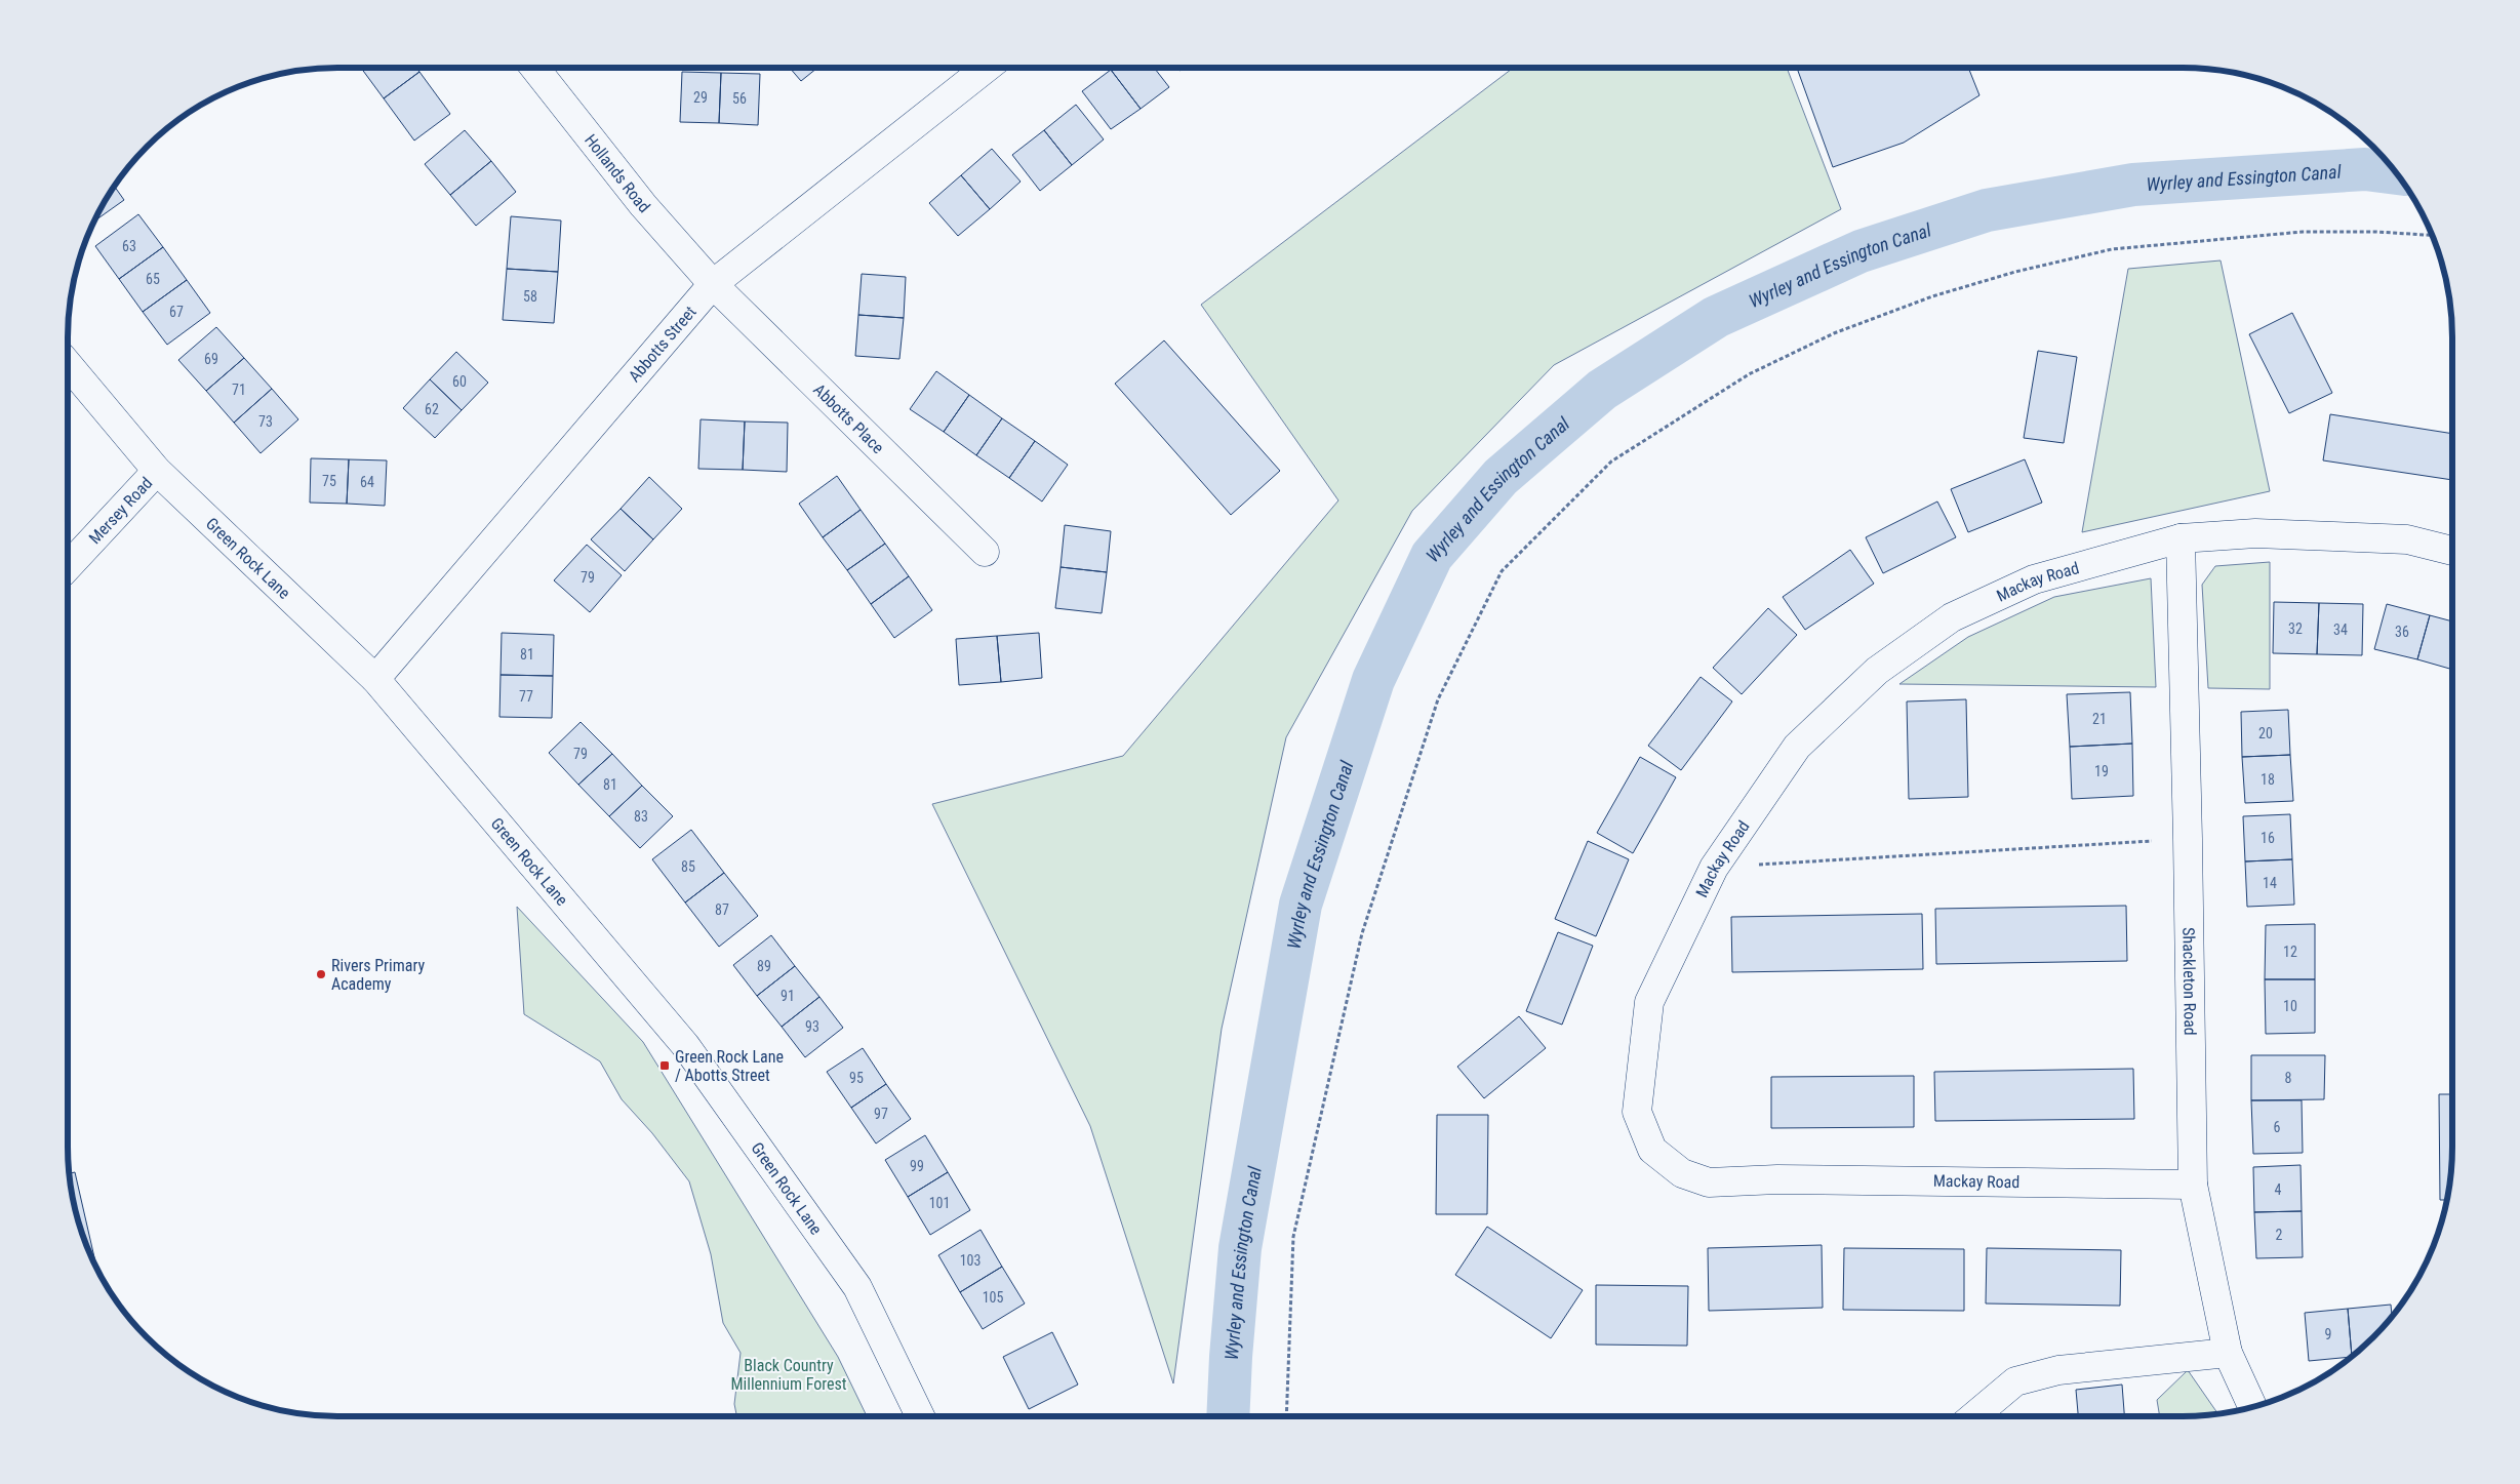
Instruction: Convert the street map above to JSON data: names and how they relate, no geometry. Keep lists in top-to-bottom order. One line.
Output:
{"streets":{"street":["Hollands Road","Abbotts Street","Abbotts Place","Mersey Road","Green Rock Lane","Mackay Road","Shackleton Road"]},"crossings":[["Hollands Road","Abbotts Street"],["Hollands Road","Abbotts Place"],["Abbotts Street","Abbotts Place"],["Abbotts Street","Green Rock Lane"],["Mersey Road","Green Rock Lane"],["Mackay Road","Shackleton Road"]],"water":["Wyrley and Essington Canal"],"parks":["Black Country Millennium Forest"],"places":{"other":["Rivers Primary Academy"],"transit":["Green Rock Lane / Abotts Street"]},"house_numbers":["29","56","63","65","58","67","69","60","71","62","73","75","64","79","32","34","36","81","77","21","20","79","19","18","81","83","16","85","14","87","12","89","91","10","93","95","8","97","6","99","4","101","2","103","105","9"]}
